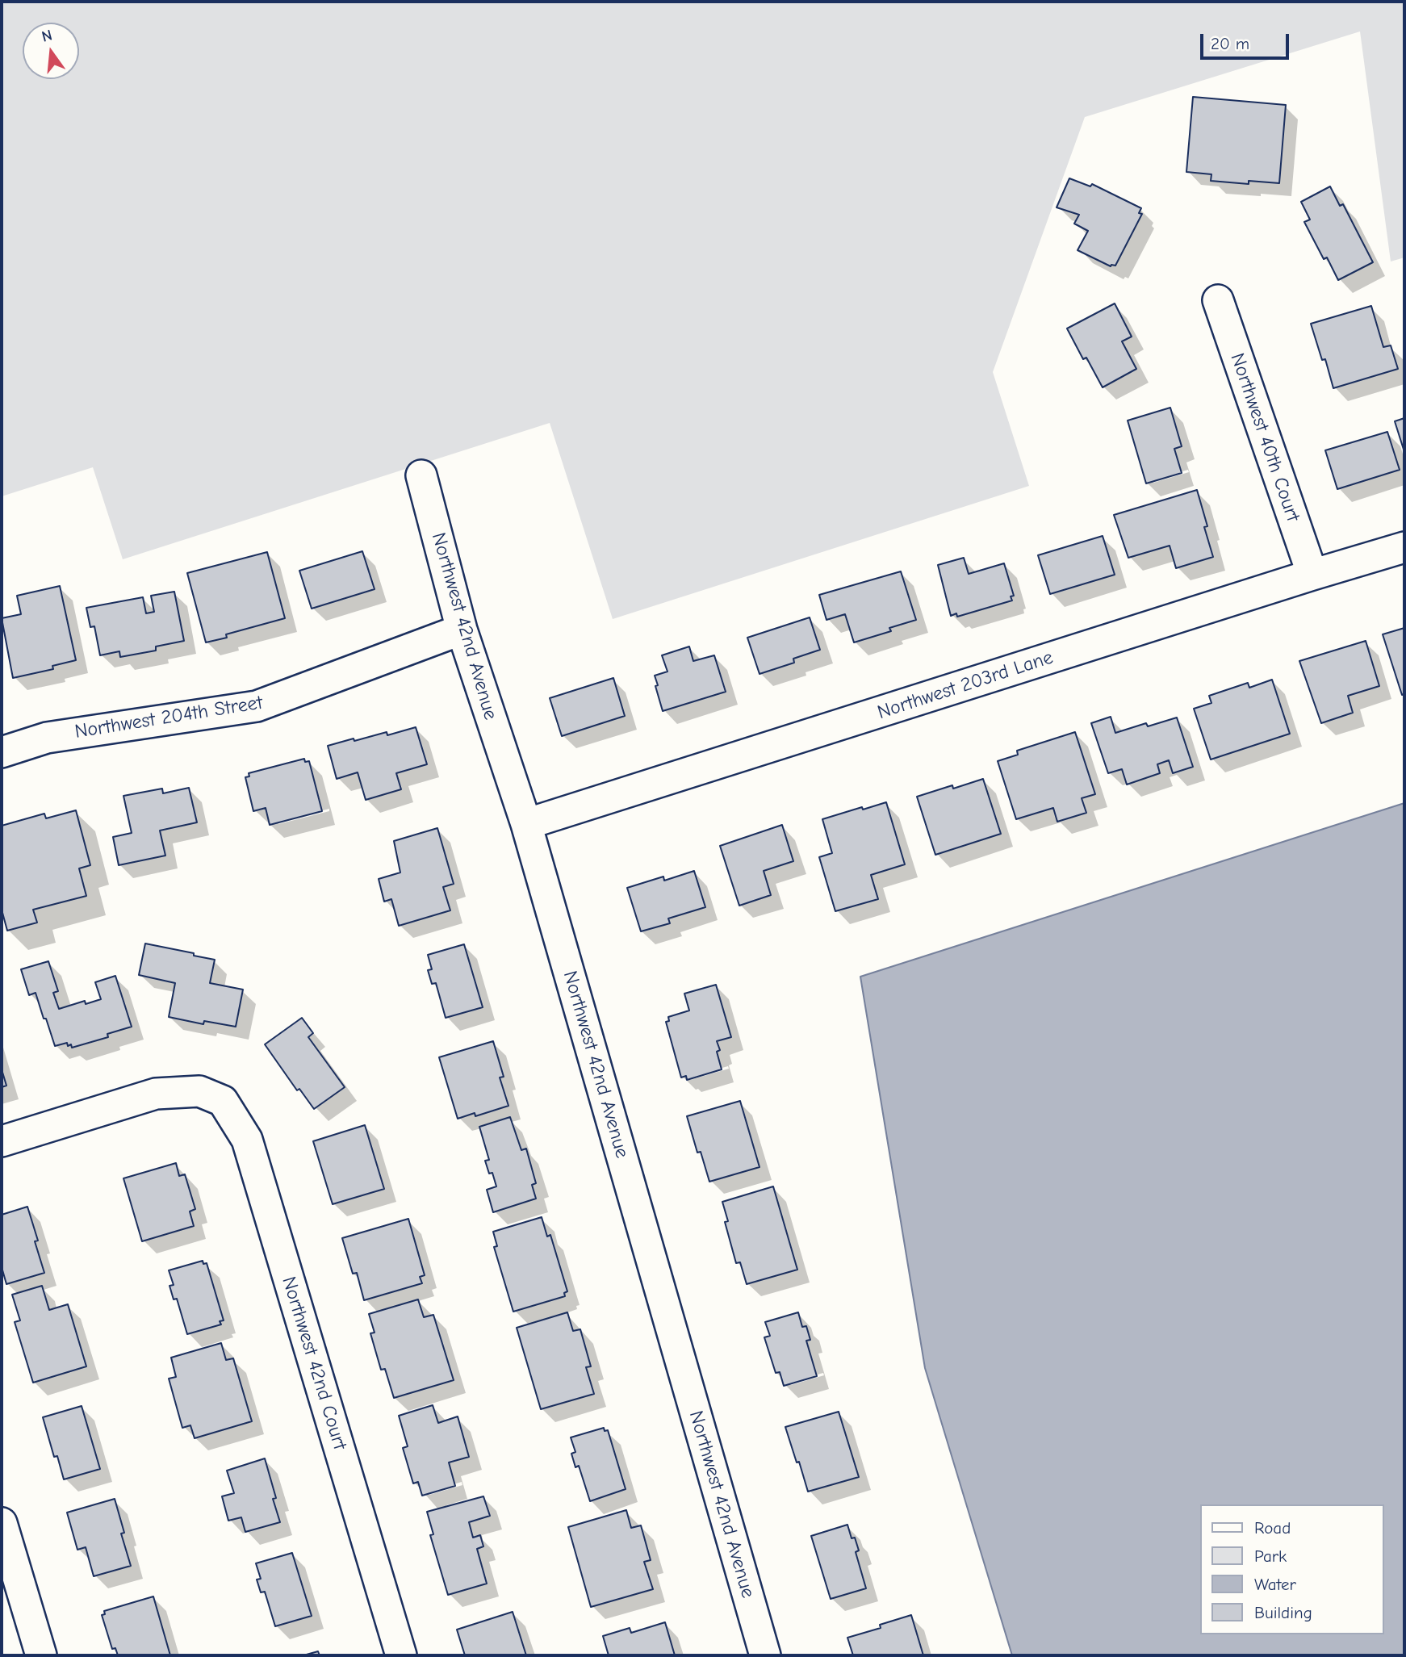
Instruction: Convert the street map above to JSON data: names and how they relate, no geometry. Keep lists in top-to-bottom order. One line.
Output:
{"streets":{"street":["Northwest 40th Court","Northwest 42nd Avenue","Northwest 203rd Lane","Northwest 204th Street","Northwest 42nd Court"]},"crossings":[["Northwest 40th Court","Northwest 203rd Lane"],["Northwest 42nd Avenue","Northwest 203rd Lane"],["Northwest 42nd Avenue","Northwest 204th Street"]],"legend":["Road","Park","Water","Building"],"scale_bar":"20 m","north":"top"}
